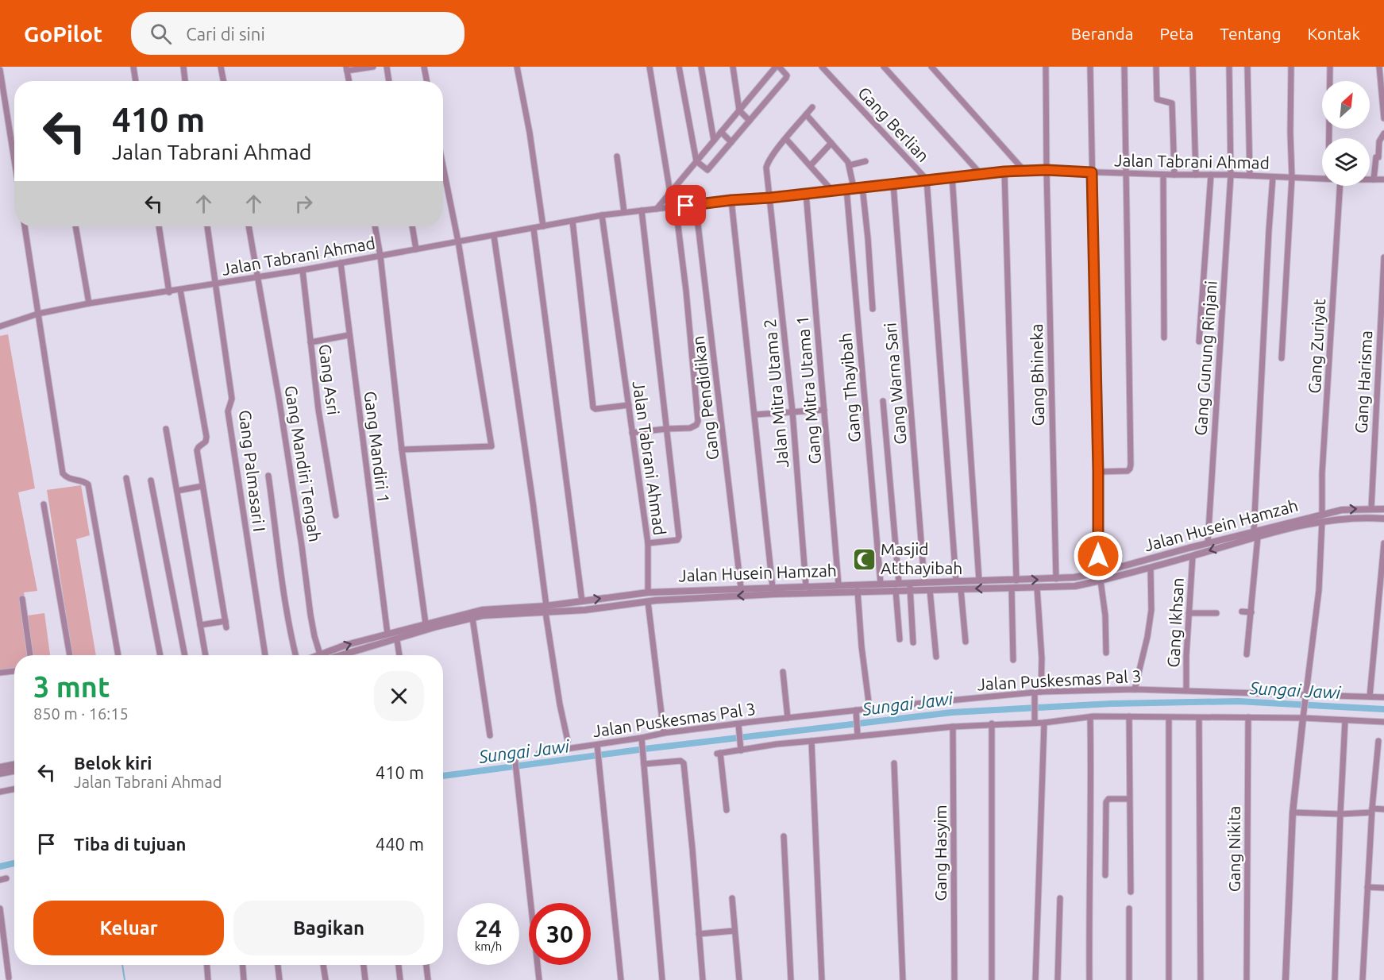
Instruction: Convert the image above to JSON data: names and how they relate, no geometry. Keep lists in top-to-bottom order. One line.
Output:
{"streets":{"street":["Gang Berlian","Jalan Tabrani Ahmad","Gang Zuriyat","Gang Gunung Rinjani","Gang Bhineka","Gang Asri","Gang Harisma","Gang Warna Sari","Gang Thayibah","Gang Mitra Utama 1","Jalan Mitra Utama 2","Gang Pendidikan","Gang Mandiri 1","Gang Mandiri Tengah","Gang Palmasari I","Jalan Husein Hamzah","Gang Ikhsan","Jalan Puskesmas Pal 3","Gang Nikita","Gang Hasyim"]},"crossings":[["Gang Berlian","Jalan Tabrani Ahmad"],["Jalan Tabrani Ahmad","Gang Gunung Rinjani"],["Jalan Tabrani Ahmad","Gang Bhineka"],["Jalan Tabrani Ahmad","Gang Asri"],["Jalan Tabrani Ahmad","Gang Warna Sari"],["Jalan Tabrani Ahmad","Gang Thayibah"],["Jalan Tabrani Ahmad","Gang Mitra Utama 1"],["Jalan Tabrani Ahmad","Jalan Mitra Utama 2"],["Jalan Tabrani Ahmad","Gang Pendidikan"],["Jalan Tabrani Ahmad","Gang Mandiri 1"],["Jalan Tabrani Ahmad","Gang Mandiri Tengah"],["Jalan Tabrani Ahmad","Gang Palmasari I"],["Jalan Tabrani Ahmad","Jalan Husein Hamzah"],["Gang Zuriyat","Jalan Husein Hamzah"],["Gang Zuriyat","Jalan Puskesmas Pal 3"],["Gang Gunung Rinjani","Jalan Husein Hamzah"],["Gang Bhineka","Jalan Husein Hamzah"],["Gang Harisma","Jalan Husein Hamzah"],["Gang Warna Sari","Jalan Husein Hamzah"],["Gang Thayibah","Jalan Husein Hamzah"],["Gang Mitra Utama 1","Jalan Husein Hamzah"],["Jalan Mitra Utama 2","Jalan Husein Hamzah"],["Gang Pendidikan","Jalan Husein Hamzah"],["Gang Mandiri 1","Jalan Husein Hamzah"],["Jalan Husein Hamzah","Gang Ikhsan"],["Gang Ikhsan","Jalan Puskesmas Pal 3"]],"water":["Sungai Jawi"],"places":{"mosque":["Masjid Atthayibah"]},"north":"top right","page":{"header":"GoPilot","search":"Cari di sini","nav":["Beranda","Peta","Tentang","Kontak"],"turn":["410 m","Jalan Tabrani Ahmad"],"heading":["3 mnt","850 m · 16:15"],"list":[{"name":"Belok kiri","note":"Jalan Tabrani Ahmad","value":"410 m"},{"name":"Tiba di tujuan","value":"440 m"}],"buttons":["Keluar","Bagikan"],"speed":"24 km/h","limit":"30"}}
